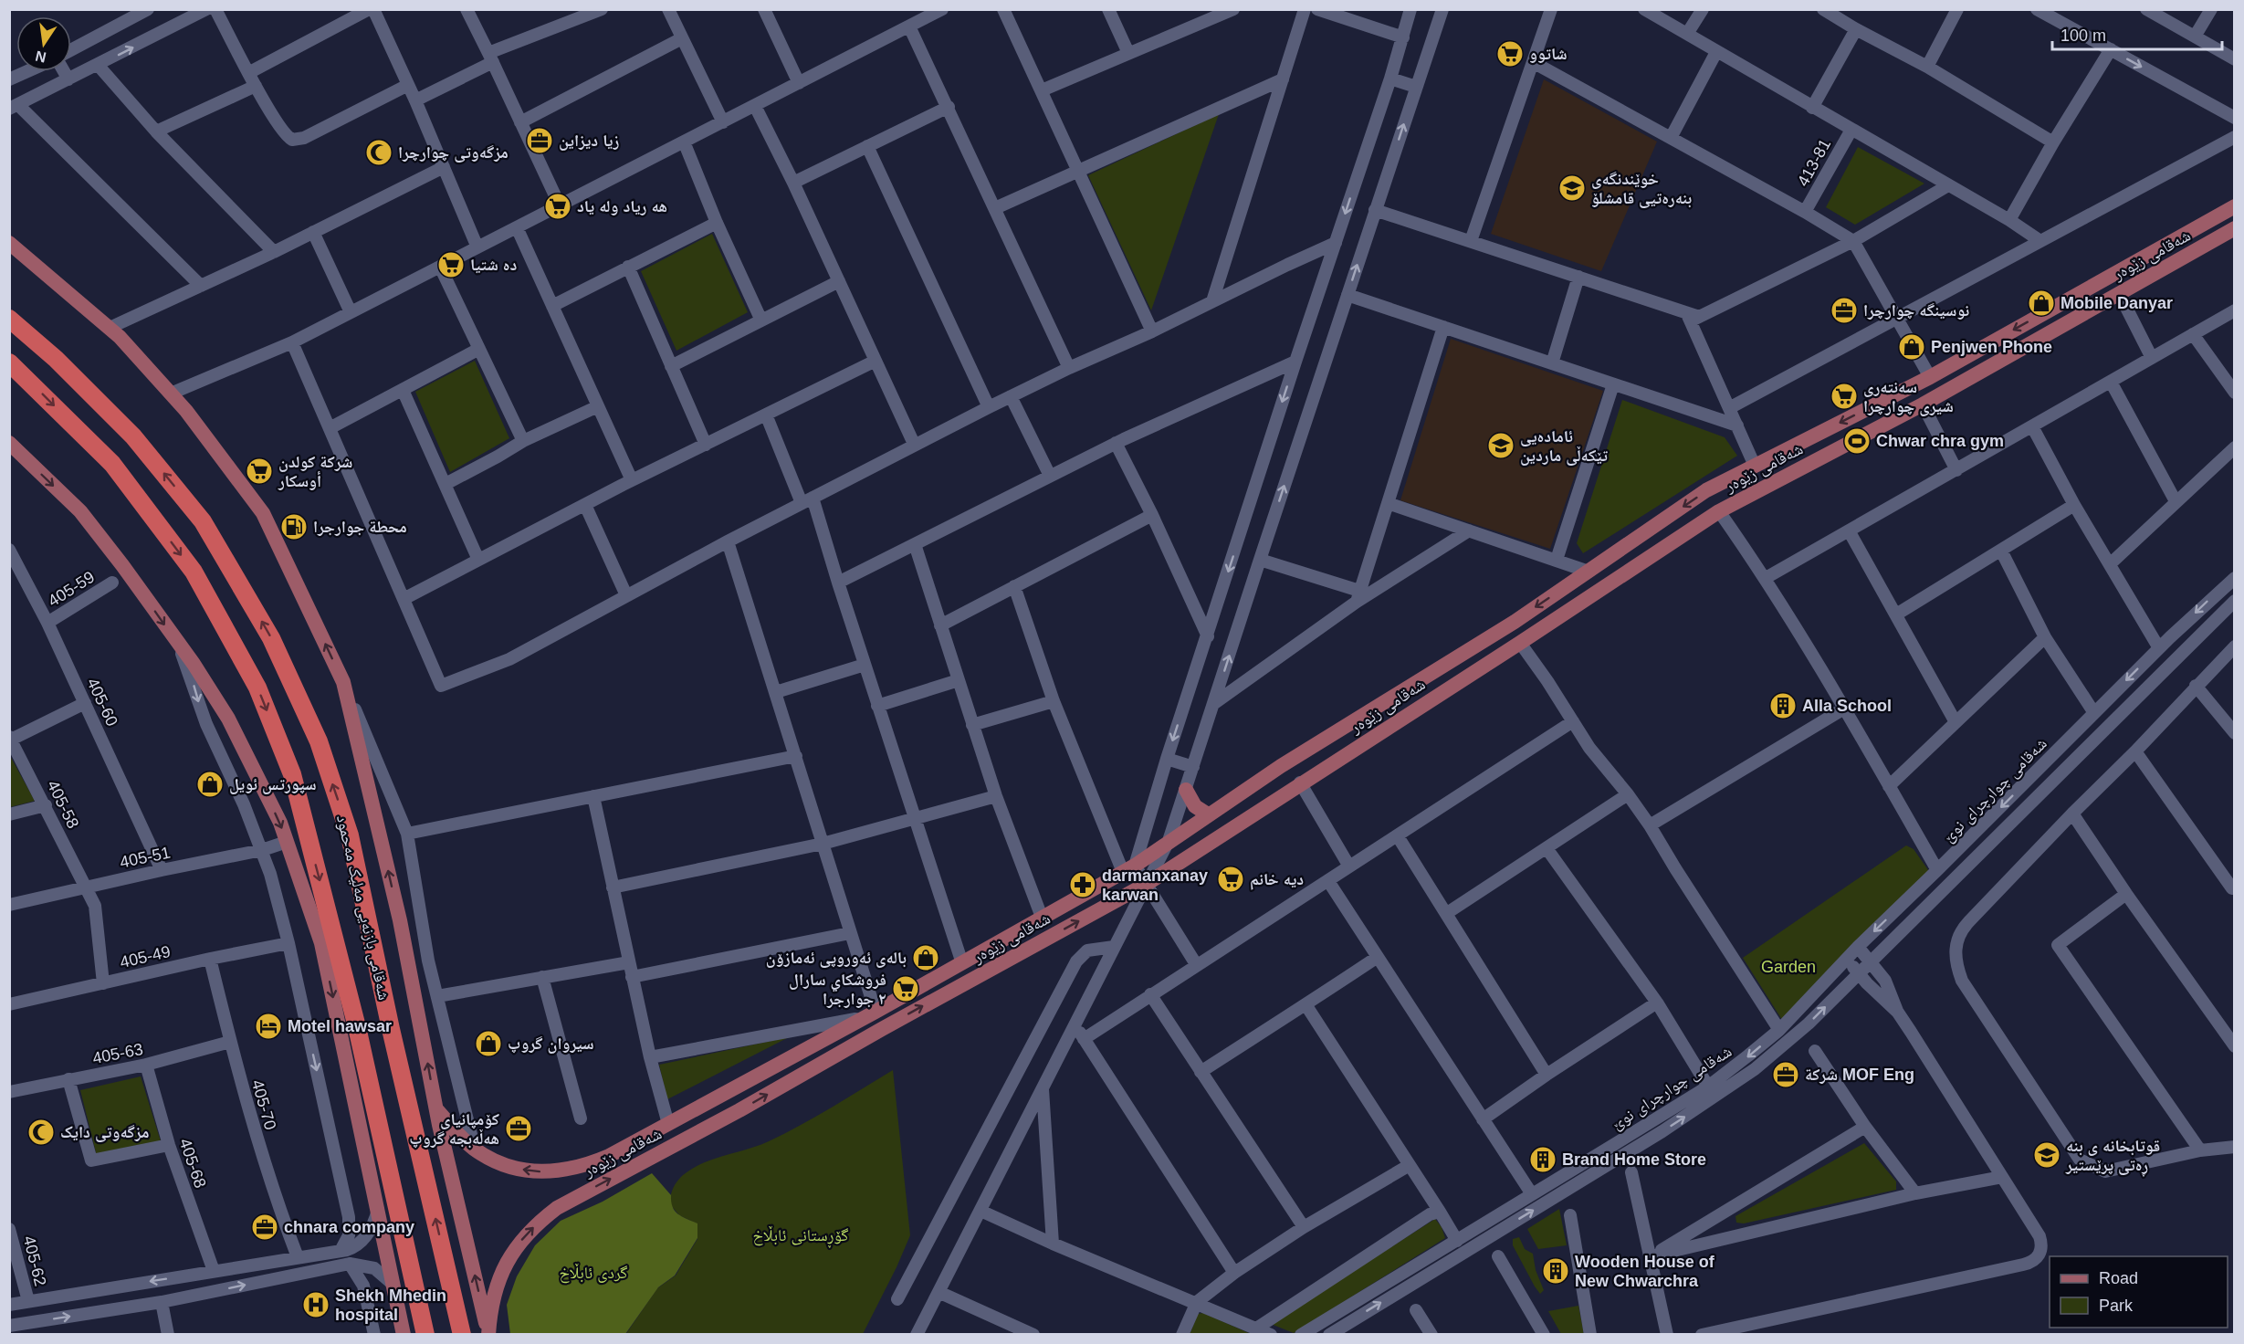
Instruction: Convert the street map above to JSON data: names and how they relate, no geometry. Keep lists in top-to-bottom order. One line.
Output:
{"streets":{"highway":["شەقامی بازنەیی مەلیک مەحمود"],"main road":["شەقامی زێوەر"],"street":["413-81","405-59","405-60","شەقامی چوارچرای نوێ","405-58","405-51","405-49","405-63","405-70","405-68","405-62"]},"crossings":[["405-59","405-60"],["405-60","405-51"],["405-58","405-51"],["405-58","405-49"],["405-49","405-70"],["405-63","405-70"],["405-63","405-68"]],"parks":["Garden","گۆڕستانی ئابڵاخ","گردی ئابڵاخ"],"places":{"supermarket":["شاتوو","هه رياد وله ياد","ده شتيا","سەنتەری شیری چوارچرا","شرکة کولدن أوسکار","دیە خانم","فروشكاي سارال ٢ جوارجرا"],"office":["زیا دیزاین","نوسینگە چوارچرا","شركة MOF Eng","کۆمپانیای ھەڵەبجە گروپ","chnara company"],"mosque":["مزگەوتی چوارچرا","مزگەوتی دایک"],"school or university":["خوێندنگەی بنەرەتیی قامشلۆ","ئامادەیی تێکەڵی ماردین","قوتابخانە ی بنە ڕەتی پرێستیر"],"shop":["Mobile Danyar","Penjwen Phone","سپورتس ئويل","بالەی ئەوروپی ئەمازۆن","سیروان گروپ"],"sports":["Chwar chra gym"],"fuel station":["محطة جوارجرا"],"building":["Alla School","Brand Home Store","Wooden House of New Chwarchra"],"pharmacy":["darmanxanay karwan"],"hotel":["Motel hawsar"],"hospital":["Shekh Mhedin hospital"]},"legend":["Road","Park"],"scale_bar":"100 m","north":"bottom"}
